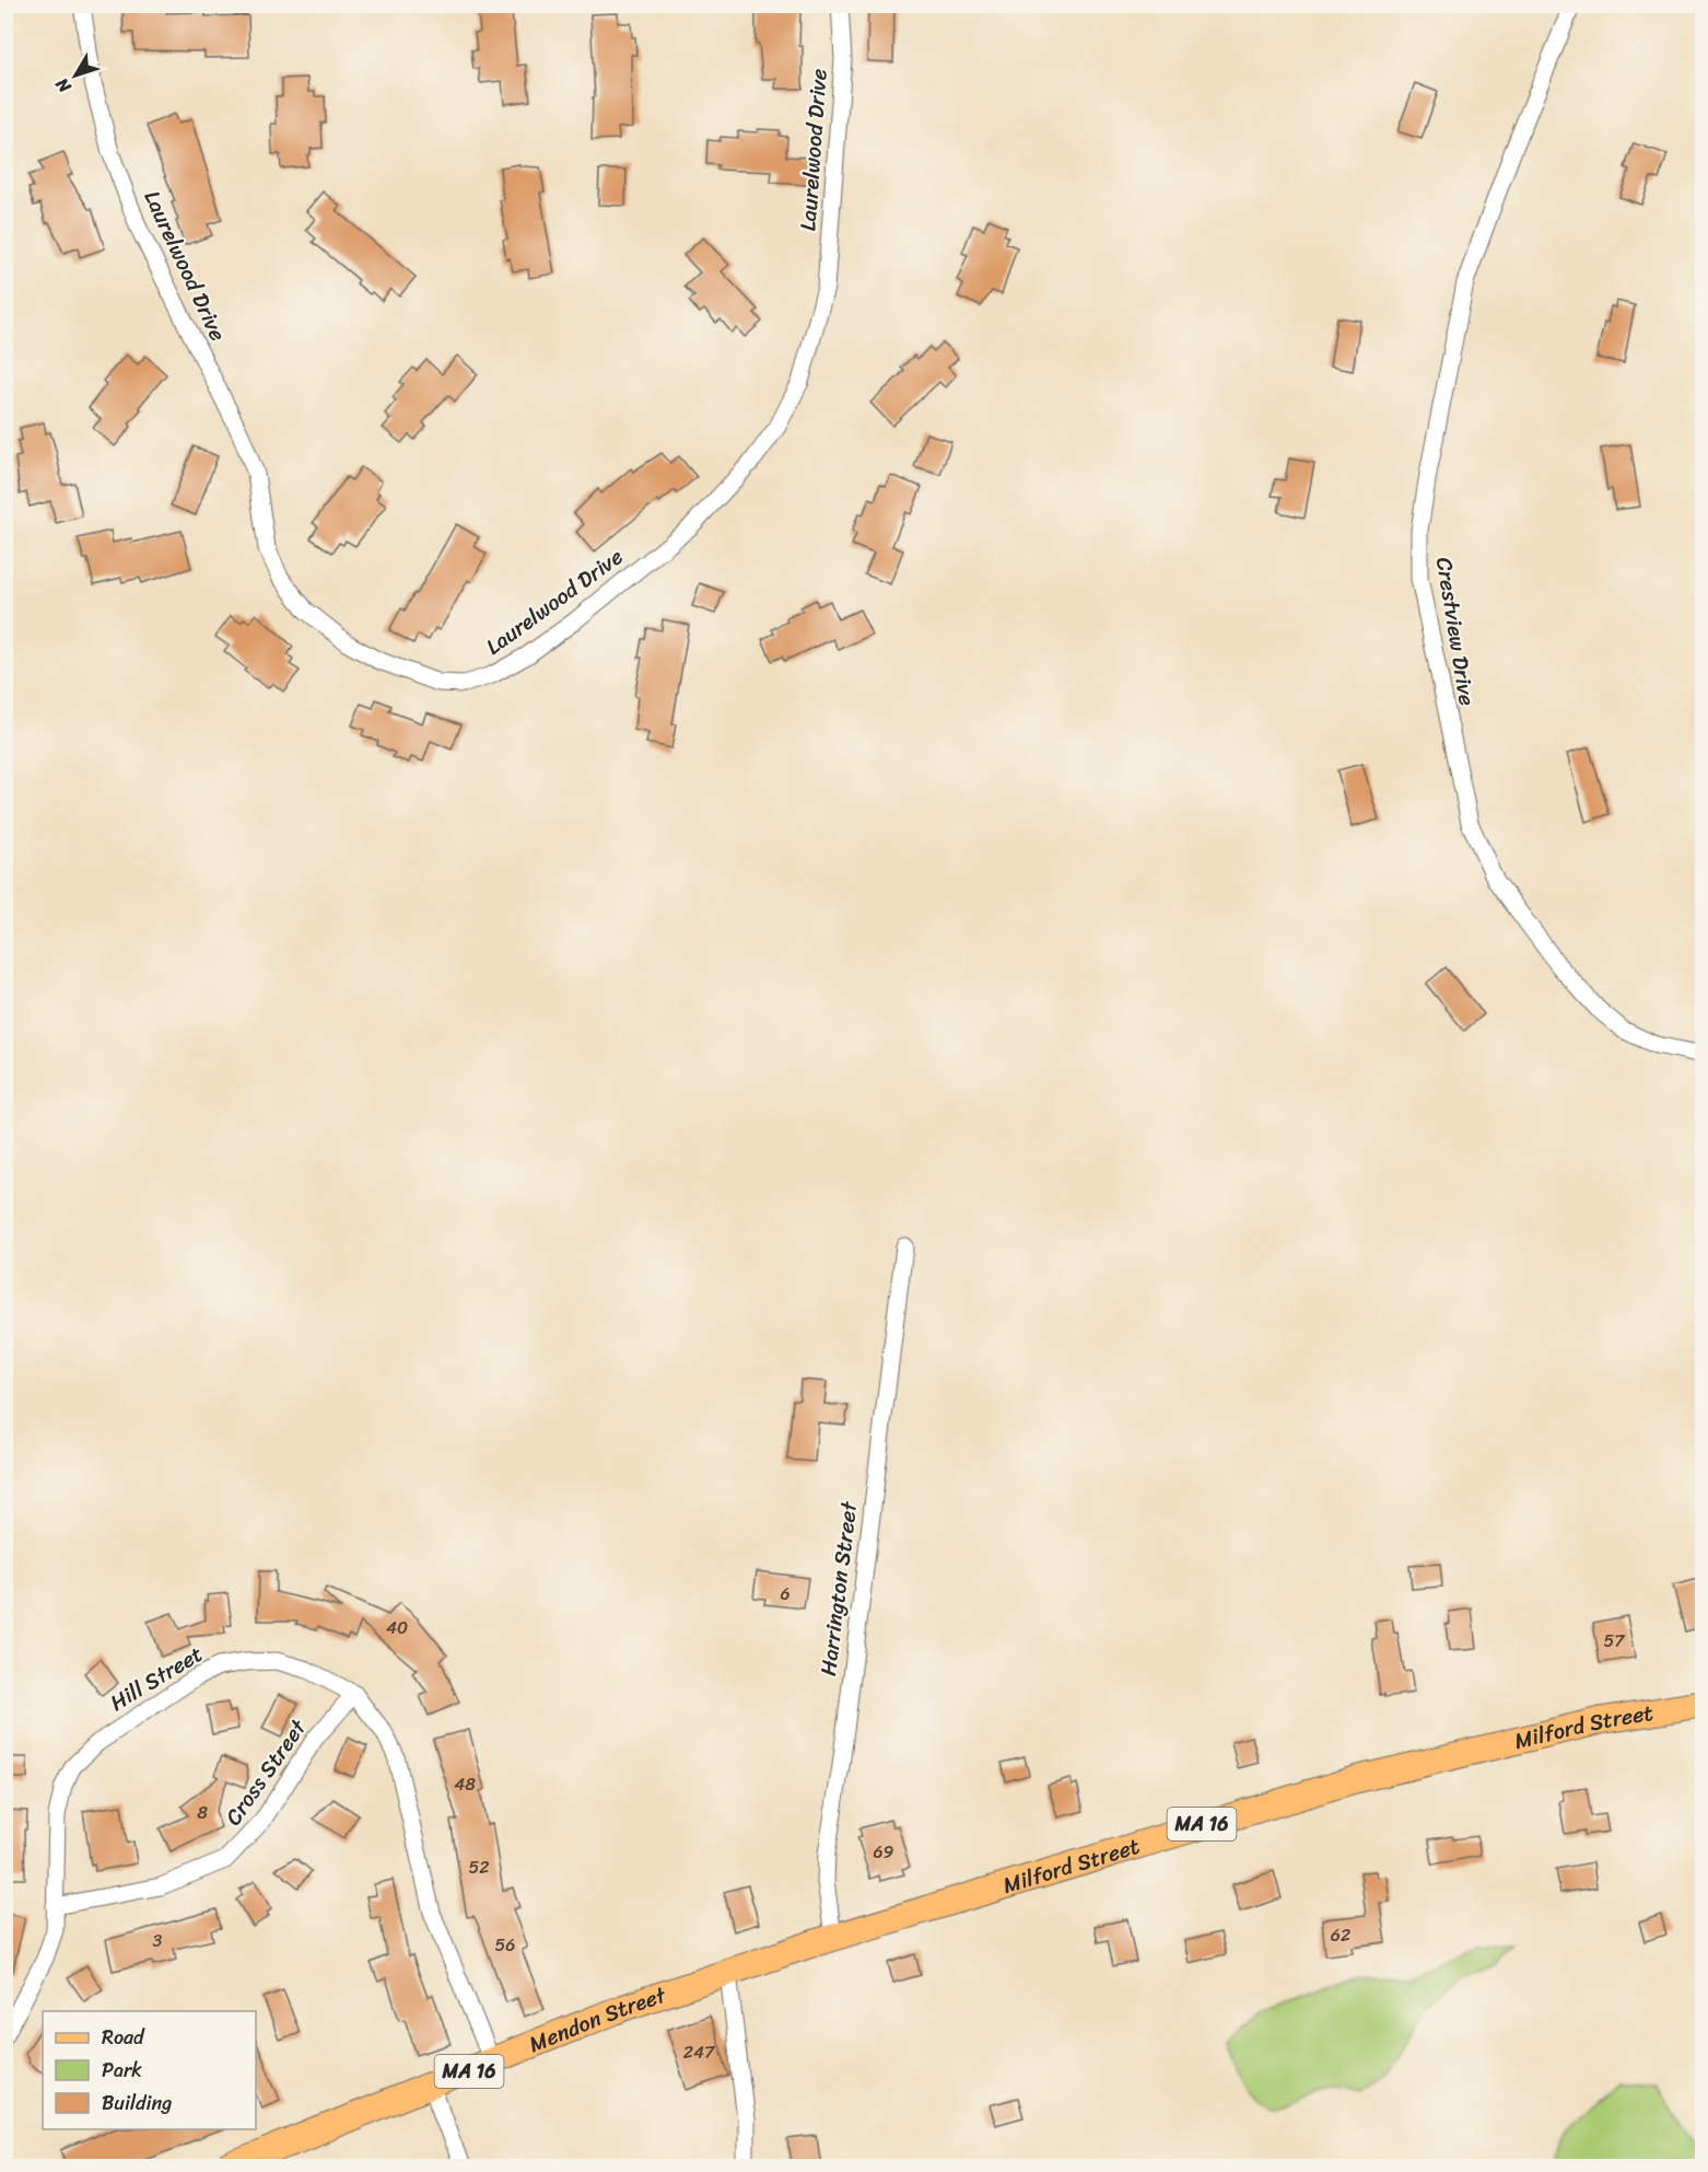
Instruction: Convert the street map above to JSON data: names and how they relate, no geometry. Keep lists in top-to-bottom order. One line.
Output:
{"streets":{"main road":["Milford Street","MA 16","Mendon Street"],"street":["Laurelwood Drive","Crestview Drive","Harrington Street","Hill Street","Cross Street"]},"crossings":[["Harrington Street","Milford Street"],["Hill Street","Cross Street"],["Hill Street","Mendon Street"],["Milford Street","Mendon Street"]],"house_numbers":["6","40","57","48","8","69","52","62","3","56","247"],"legend":["Road","Park","Building"],"north":"bottom left"}
